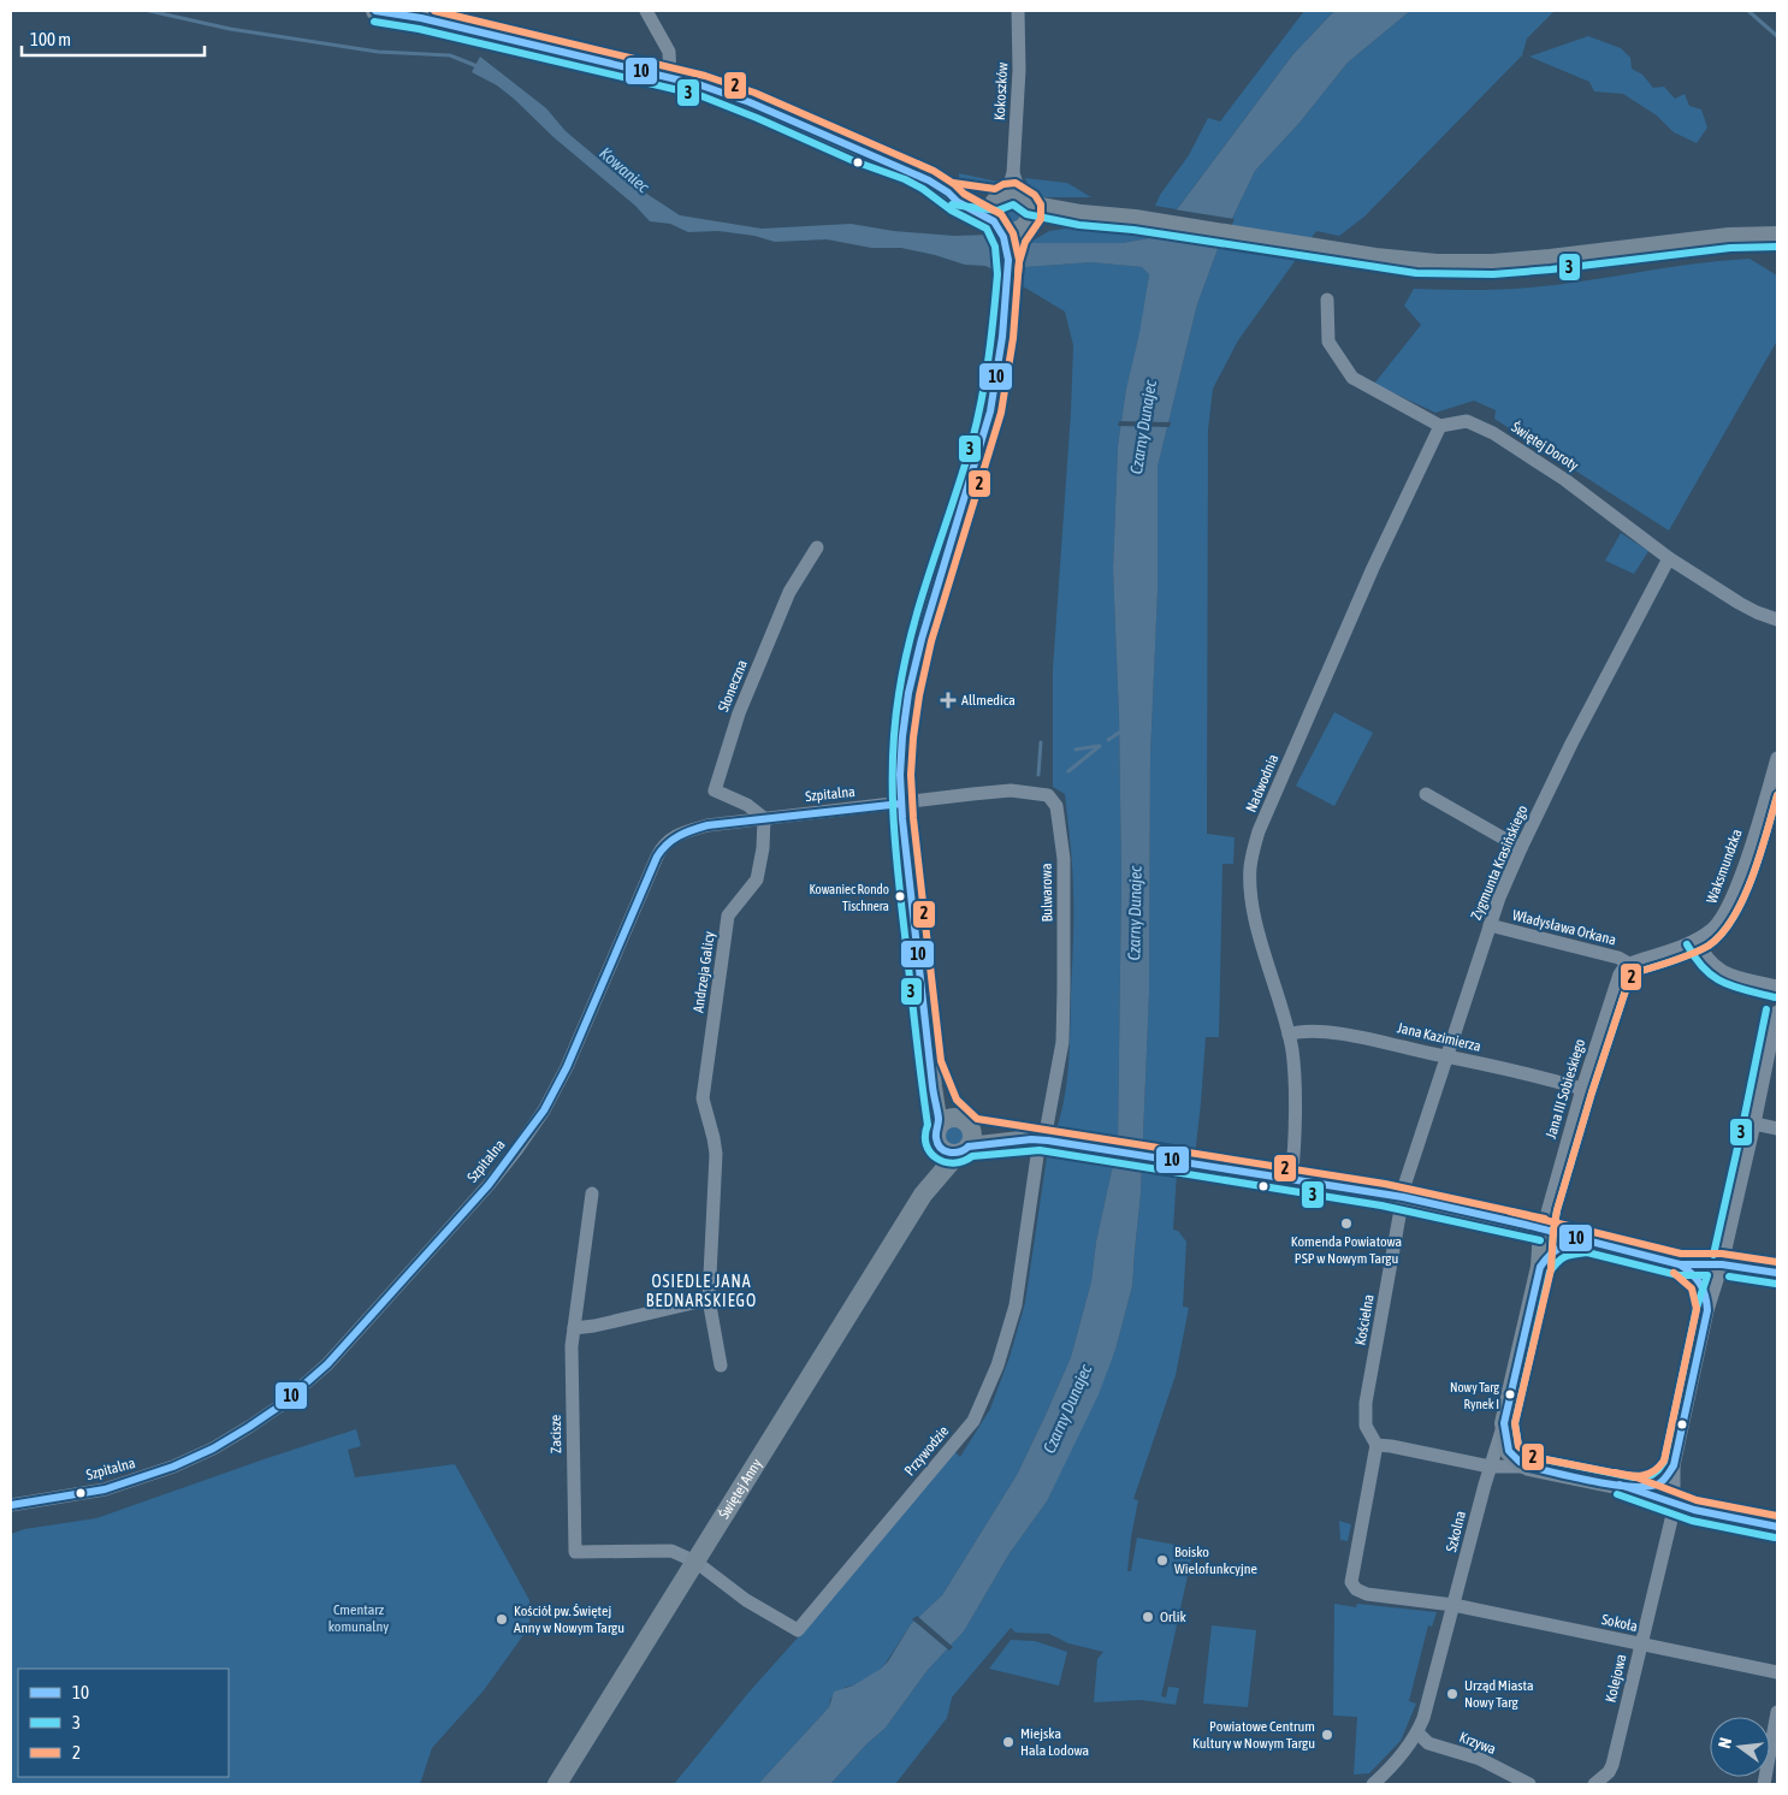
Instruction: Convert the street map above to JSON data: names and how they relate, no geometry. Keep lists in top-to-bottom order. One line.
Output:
{"streets":{"street":["Kokoszków","Świętej Doroty","Słoneczna","Nadwodnia","Szpitalna","Zygmunta Krasińskiego","Waksmundzka","Bulwarowa","Władysława Orkana","Andrzeja Galicy","Jana Kazimierza","Jana III Sobieskiego","Kościelna","Zacisze","Przywodzie","Świętej Anny","Szkolna","Sokoła","Kolejowa","Krzywa"]},"crossings":[["Świętej Doroty","Nadwodnia"],["Świętej Doroty","Zygmunta Krasińskiego"],["Słoneczna","Szpitalna"],["Słoneczna","Andrzeja Galicy"],["Nadwodnia","Jana Kazimierza"],["Szpitalna","Bulwarowa"],["Szpitalna","Andrzeja Galicy"],["Zygmunta Krasińskiego","Władysława Orkana"],["Zygmunta Krasińskiego","Jana Kazimierza"],["Zygmunta Krasińskiego","Kościelna"],["Waksmundzka","Władysława Orkana"],["Waksmundzka","Jana III Sobieskiego"],["Bulwarowa","Przywodzie"],["Władysława Orkana","Jana III Sobieskiego"],["Jana Kazimierza","Jana III Sobieskiego"],["Zacisze","Przywodzie"],["Zacisze","Świętej Anny"],["Przywodzie","Świętej Anny"],["Szkolna","Sokoła"],["Szkolna","Krzywa"],["Sokoła","Kolejowa"]],"districts":["OSIEDLE JANA BEDNARSKIEGO"],"water":["Kowaniec","Czarny Dunajec"],"parks":["Cmentarz komunalny"],"places":{"health":["Allmedica"],"other":["Kowaniec Rondo Tischnera","Komenda Powiatowa PSP w Nowym Targu","Nowy Targ Rynek I","Boisko Wielofunkcyjne","Orlik","Kościół pw. Świętej Anny w Nowym Targu","Urząd Miasta Nowy Targ","Powiatowe Centrum Kultury w Nowym Targu","Miejska Hala Lodowa"]},"lines":["transit line 10","transit line 2","transit line 3"],"legend":["10","3","2"],"scale_bar":"100 m","north":"left"}
